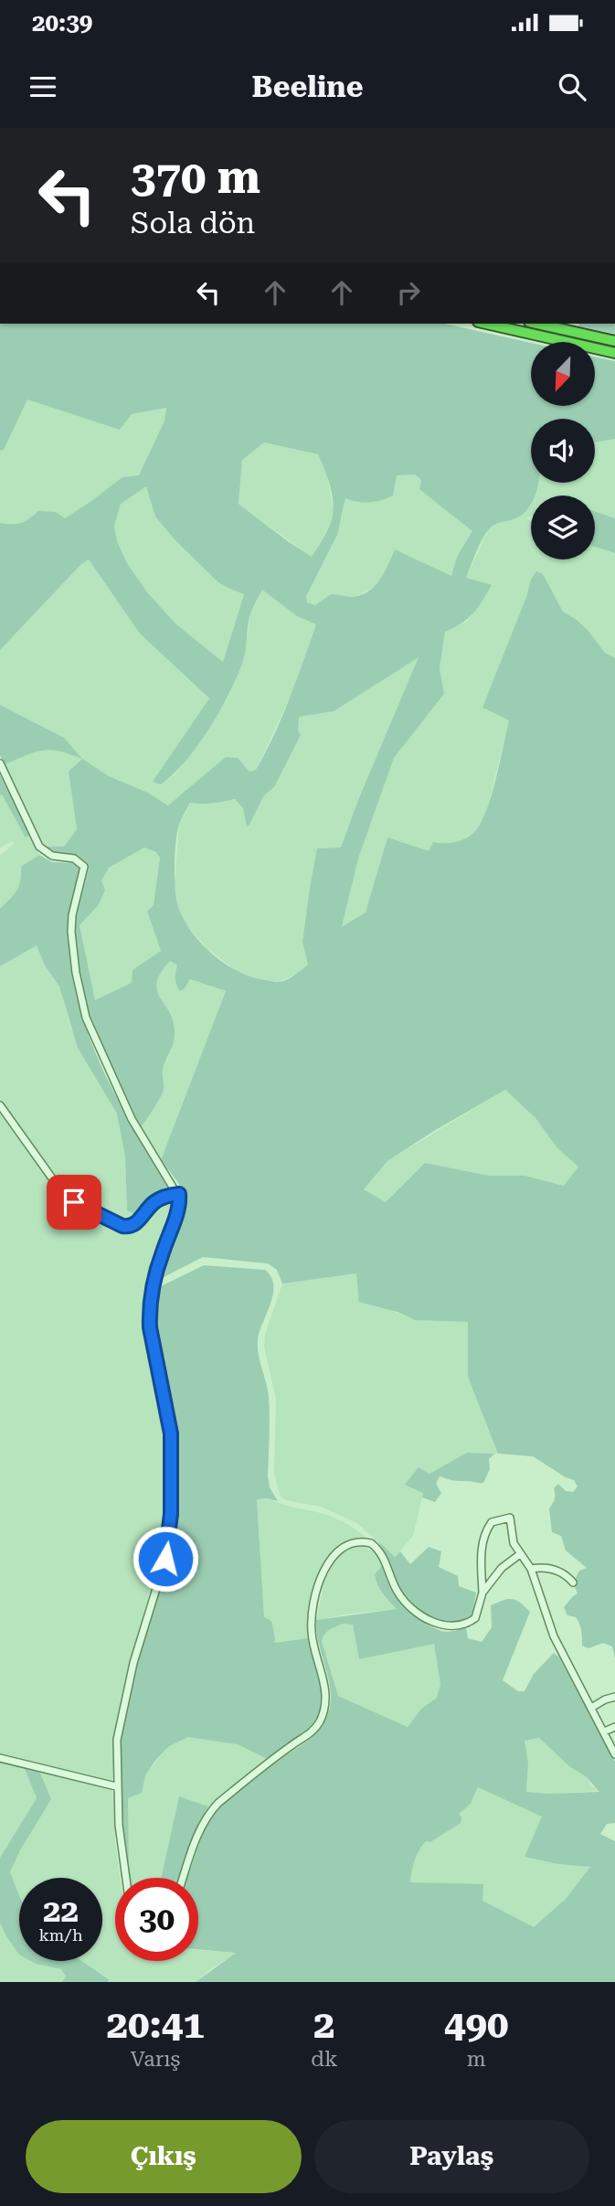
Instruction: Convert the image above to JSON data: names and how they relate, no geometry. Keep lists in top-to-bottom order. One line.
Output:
{"north":"bottom left","page":{"status":"20:39","header":"Beeline","turn":["370 m","Sola dön"],"speed":"22 km/h","limit":"30","eta":["20:41","Varış","2","dk","490","m"],"buttons":["Çıkış","Paylaş"]}}
